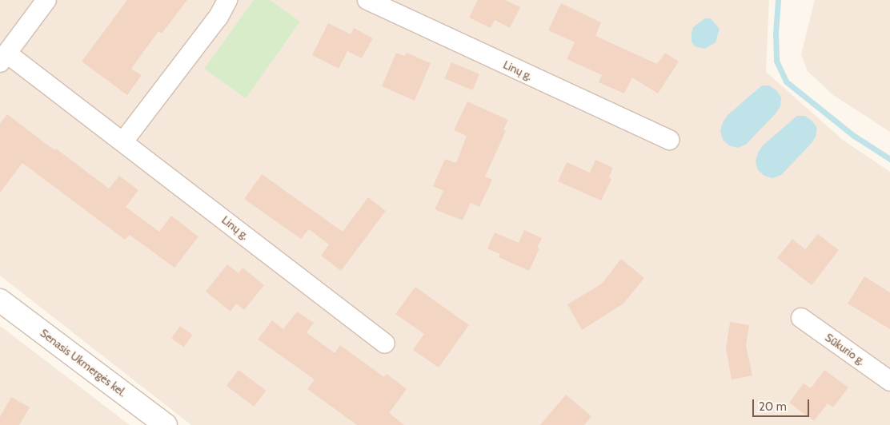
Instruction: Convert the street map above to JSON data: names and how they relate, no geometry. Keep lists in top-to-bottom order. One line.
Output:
{"streets":{"main road":["Senasis Ukmergės kel."],"street":["Linų g.","Sūkurio g."]},"scale_bar":"20 m"}
